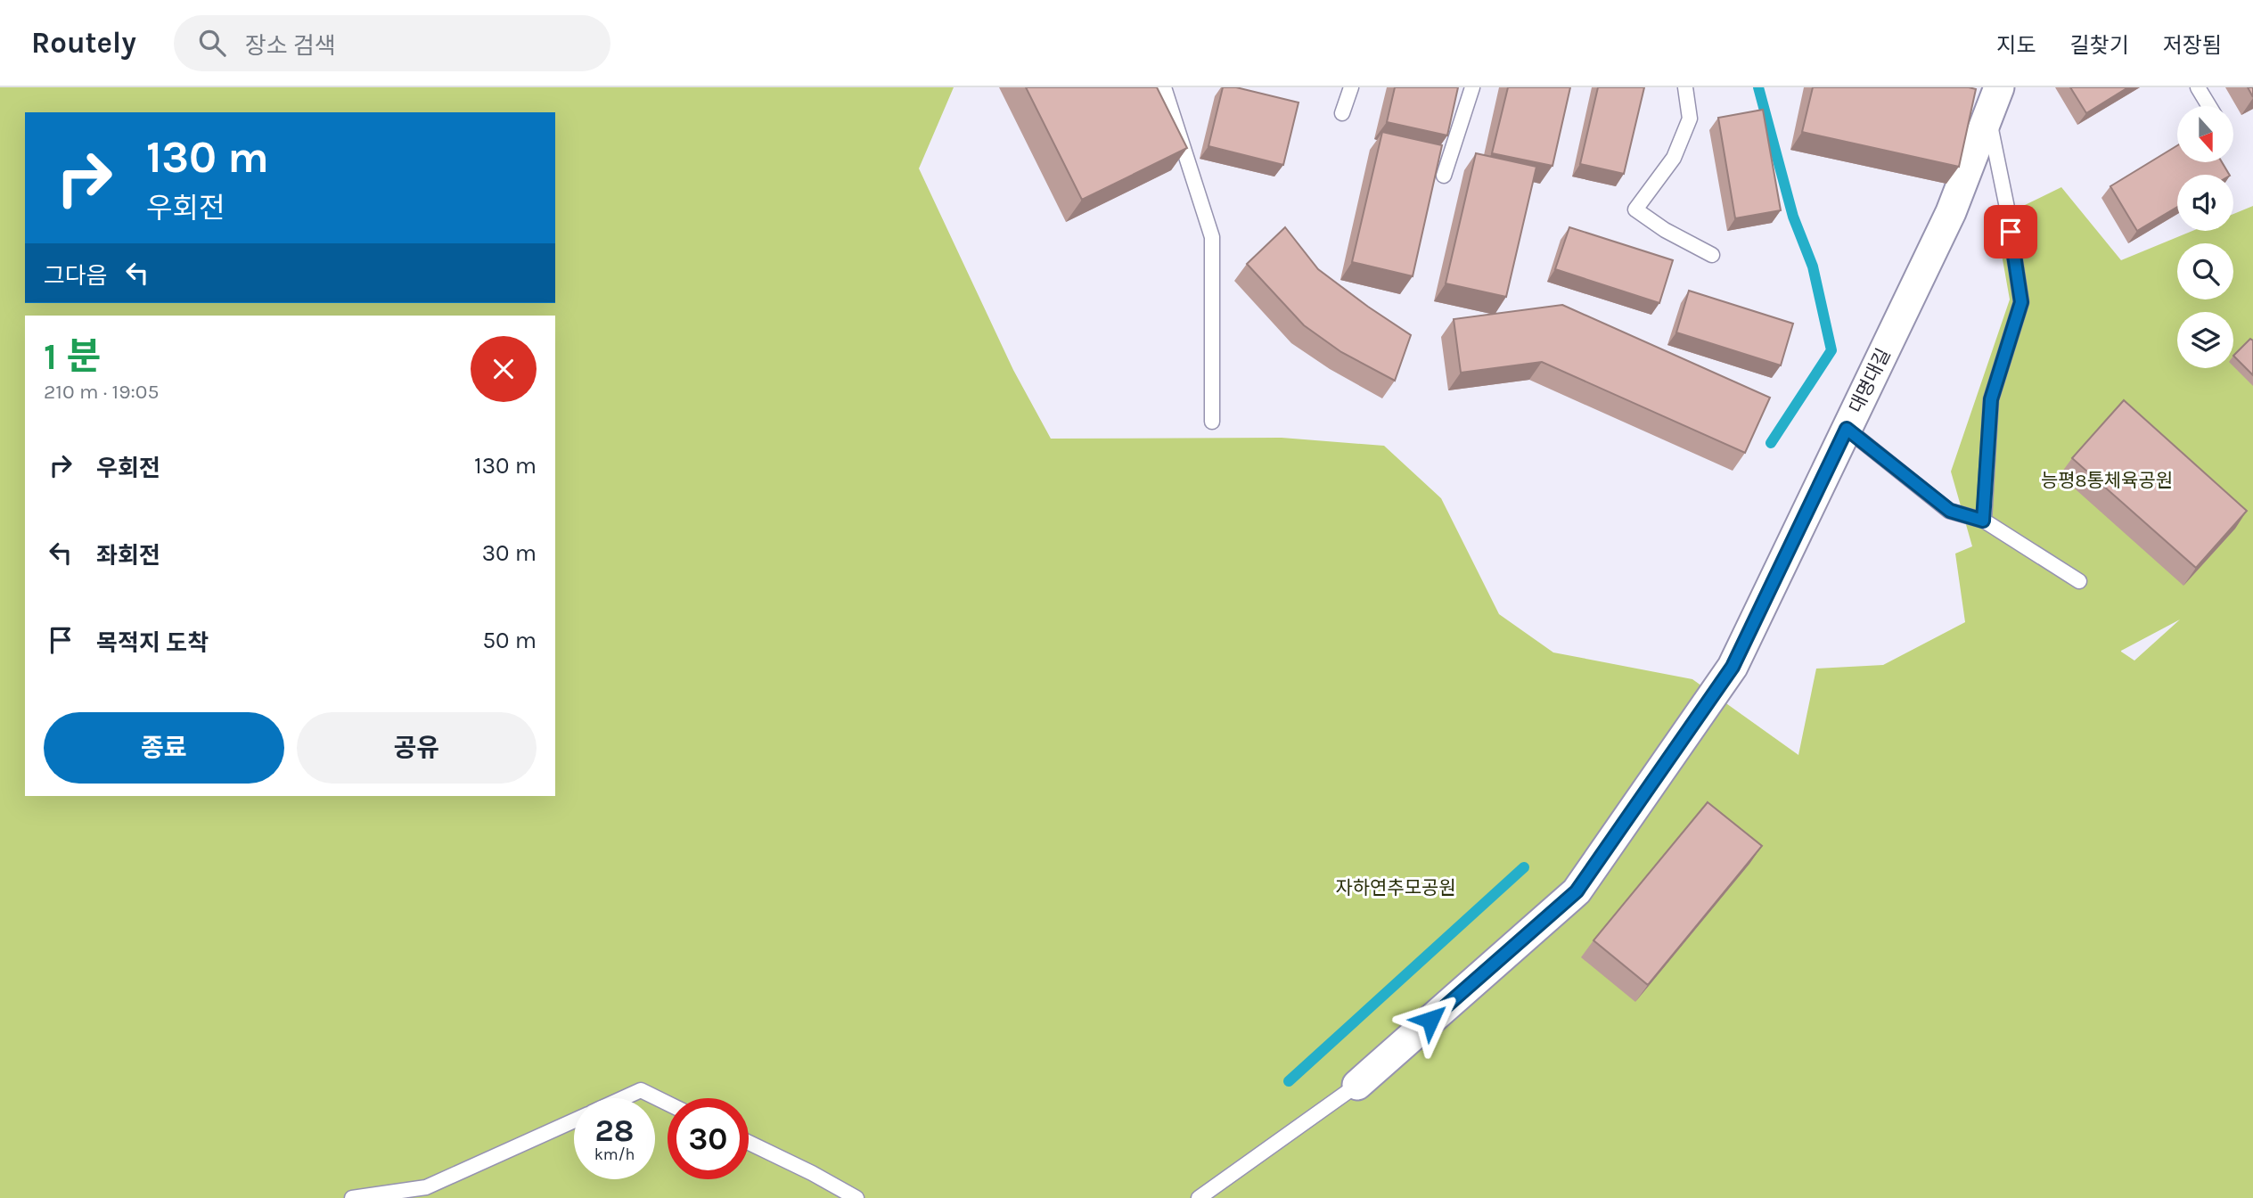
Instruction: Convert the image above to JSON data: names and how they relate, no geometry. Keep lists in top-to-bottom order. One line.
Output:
{"streets":{"street":["대명대길"]},"parks":["능평8통체육공원","자하연추모공원"],"north":"bottom","page":{"header":"Routely","search":"장소 검색","nav":["지도","길찾기","저장됨"],"turn":["130 m","우회전"],"then":"그다음","heading":["1 분","210 m · 19:05"],"list":[{"name":"우회전","value":"130 m"},{"name":"좌회전","value":"30 m"},{"name":"목적지 도착","value":"50 m"}],"buttons":["종료","공유"],"speed":"28 km/h","limit":"30"}}
